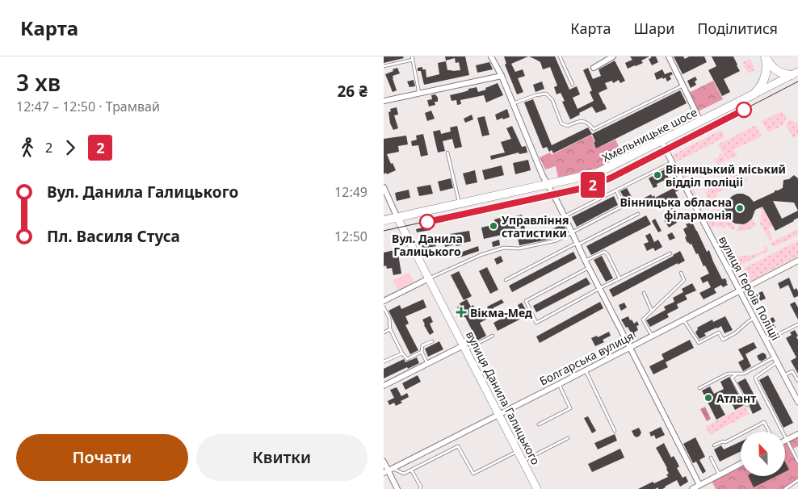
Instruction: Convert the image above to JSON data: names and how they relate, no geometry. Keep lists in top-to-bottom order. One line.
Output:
{"streets":{"main road":["Хмельницьке шосе","вулиця Данила Галицького"],"street":["вулиця Героїв Поліції","Болгарська вулиця"]},"crossings":[["Хмельницьке шосе","вулиця Героїв Поліції"],["Хмельницьке шосе","вулиця Данила Галицького"],["вулиця Героїв Поліції","Болгарська вулиця"],["Болгарська вулиця","вулиця Данила Галицького"]],"places":{"other":["Вінницький міський відділ поліціі","Вінницька обласна філармонія","Вул. Данила Галицького","Управління статистики","Атлант"],"health":["Вікма-Мед"]},"lines":["tram line 2"],"north":"top","page":{"header":"Карта","nav":["Карта","Шари","Поділитися"],"heading":["3 хв","12:47 – 12:50 · Трамвай","26 ₴"],"on_map":"2","legs":["2","2"],"list":[{"name":"Вул. Данила Галицького","value":"12:49"},{"name":"Пл. Василя Стуса","value":"12:50"}],"buttons":["Почати","Квитки"]}}
